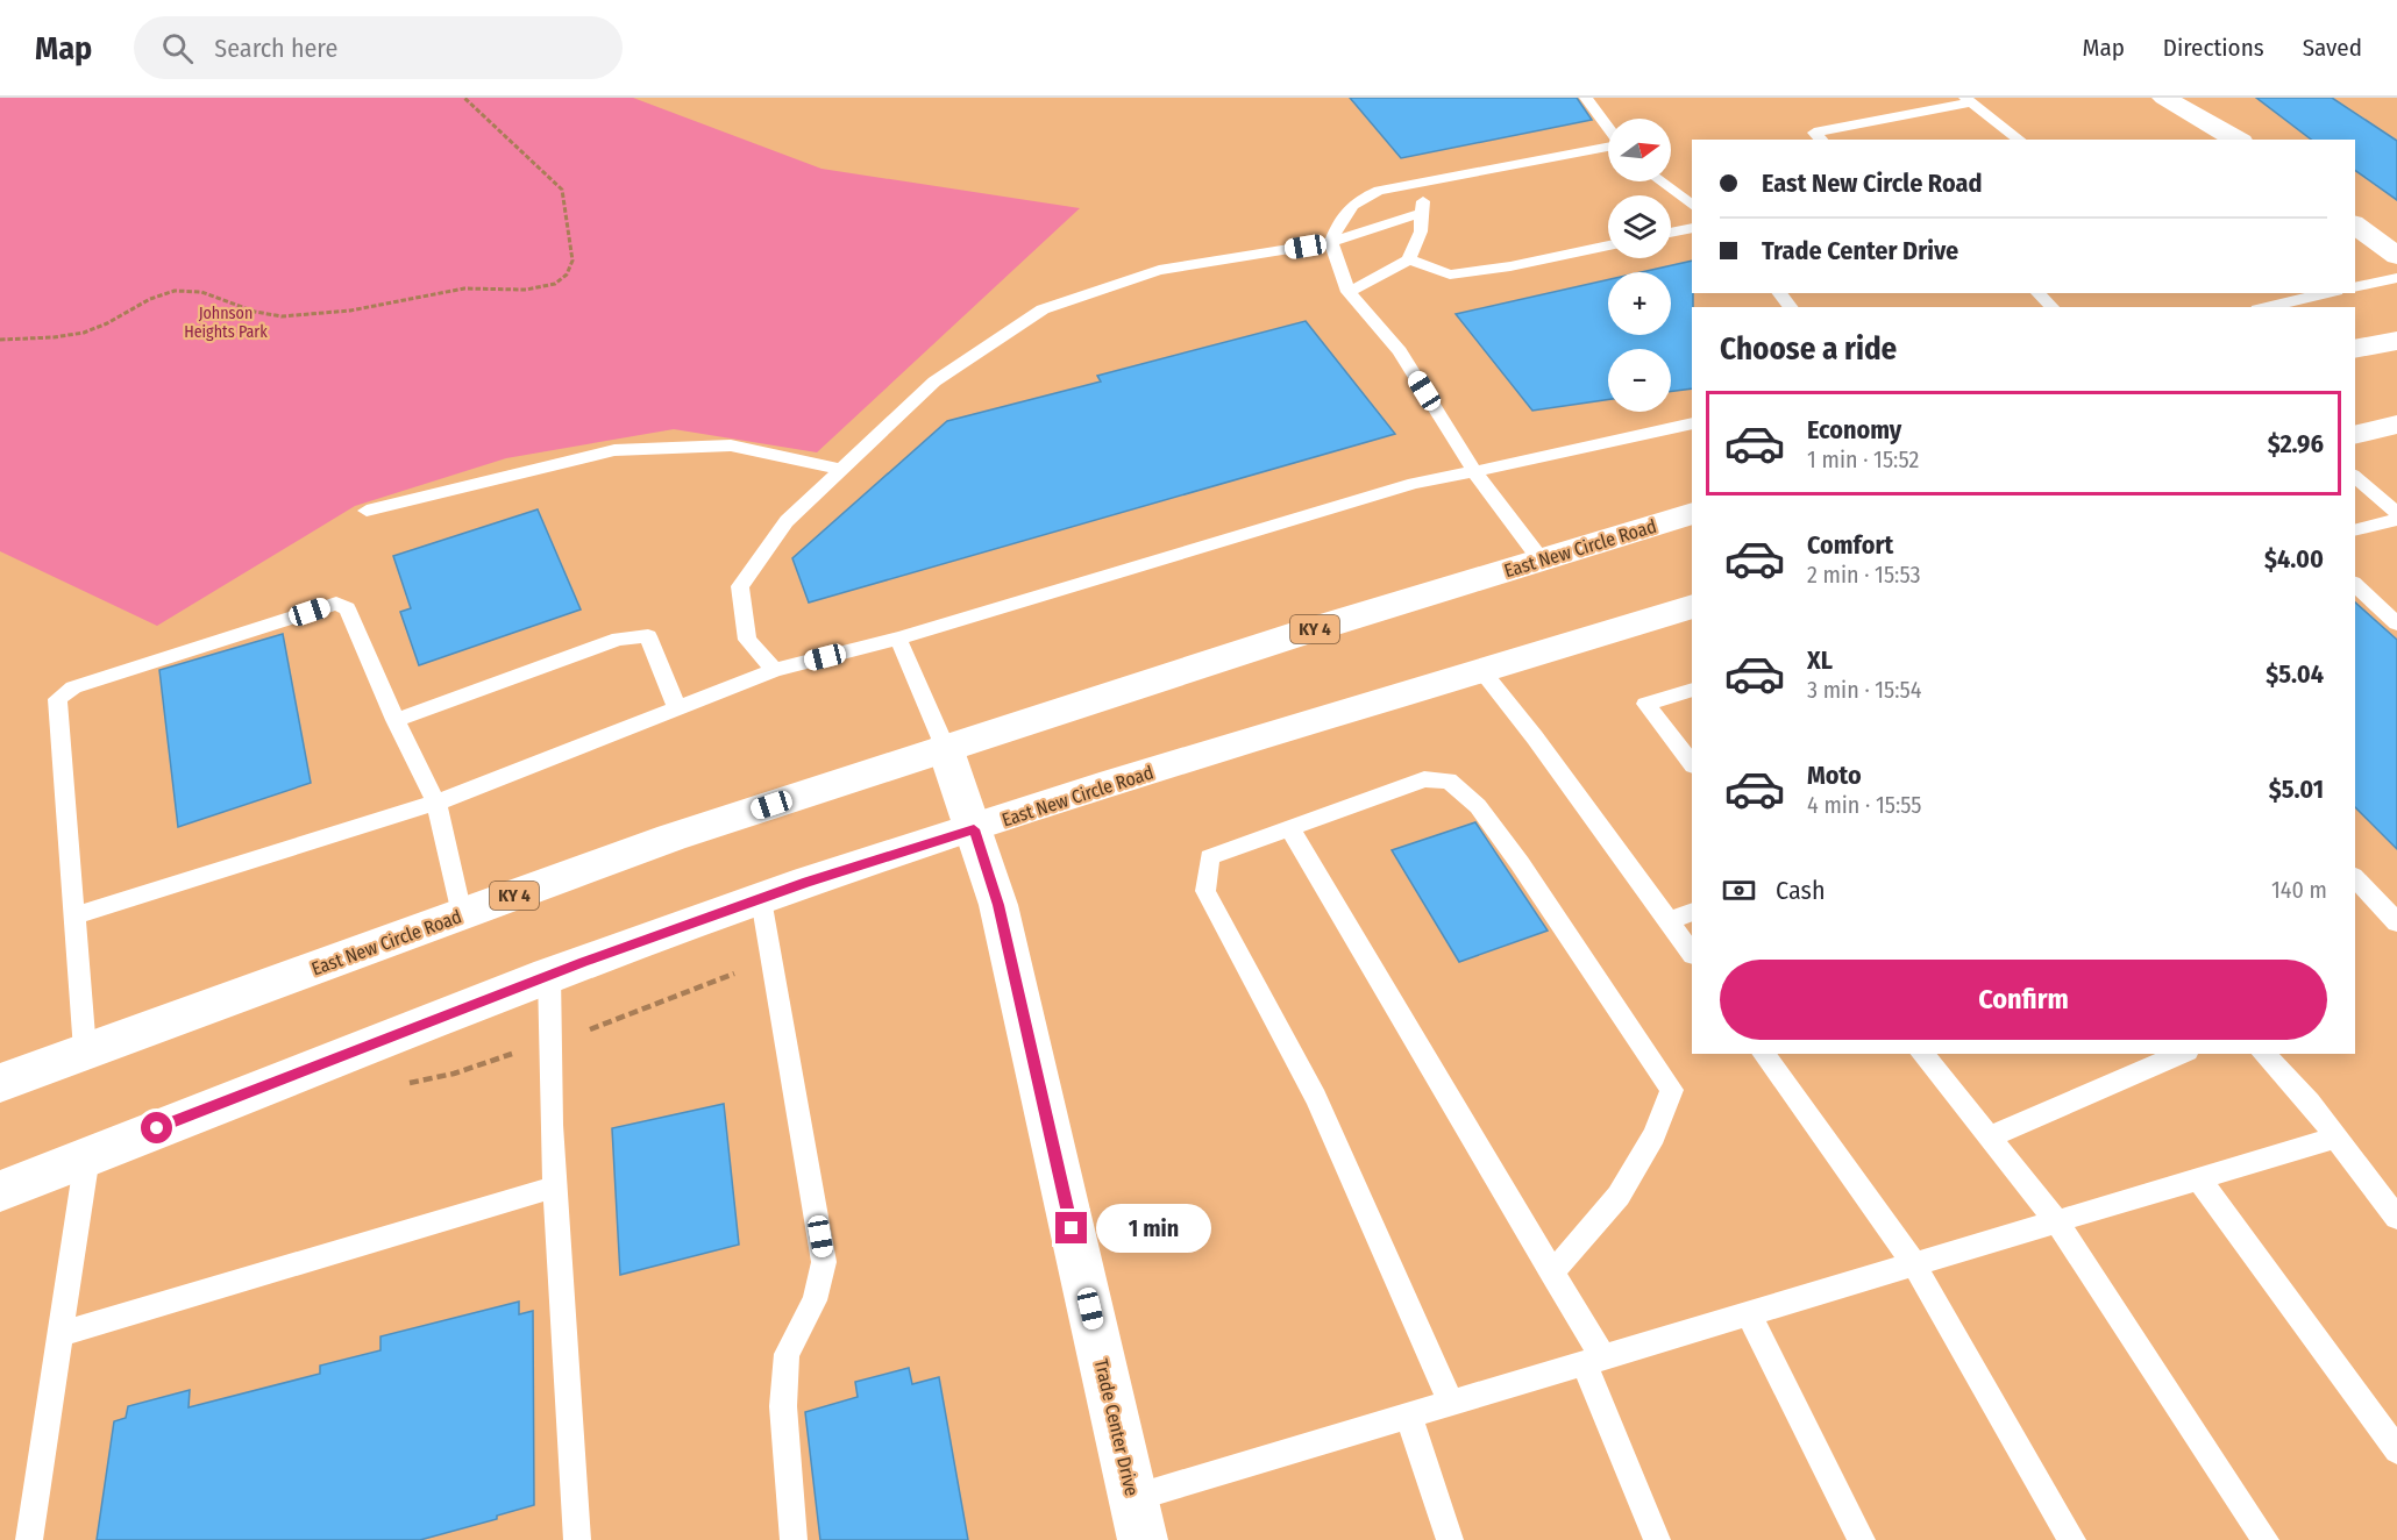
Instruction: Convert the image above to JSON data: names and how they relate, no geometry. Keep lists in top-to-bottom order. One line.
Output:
{"streets":{"main road":["East New Circle Road","KY 4","Trade Center Drive"]},"crossings":[["East New Circle Road","Trade Center Drive"]],"parks":["Johnson Heights Park"],"north":"right","page":{"header":"Map","search":"Search here","nav":["Map","Directions","Saved"],"map_buttons":["+","−"],"banner":["East New Circle Road","Trade Center Drive"],"heading":"Choose a ride","list":[{"name":"Economy","note":"1 min · 15:52","value":"$2.96"},{"name":"Comfort","note":"2 min · 15:53","value":"$4.00"},{"name":"XL","note":"3 min · 15:54","value":"$5.04"},{"name":"Moto","note":"4 min · 15:55","value":"$5.01"}],"pay":["Cash","140 m"],"buttons":"Confirm","bubble":"1 min"}}
